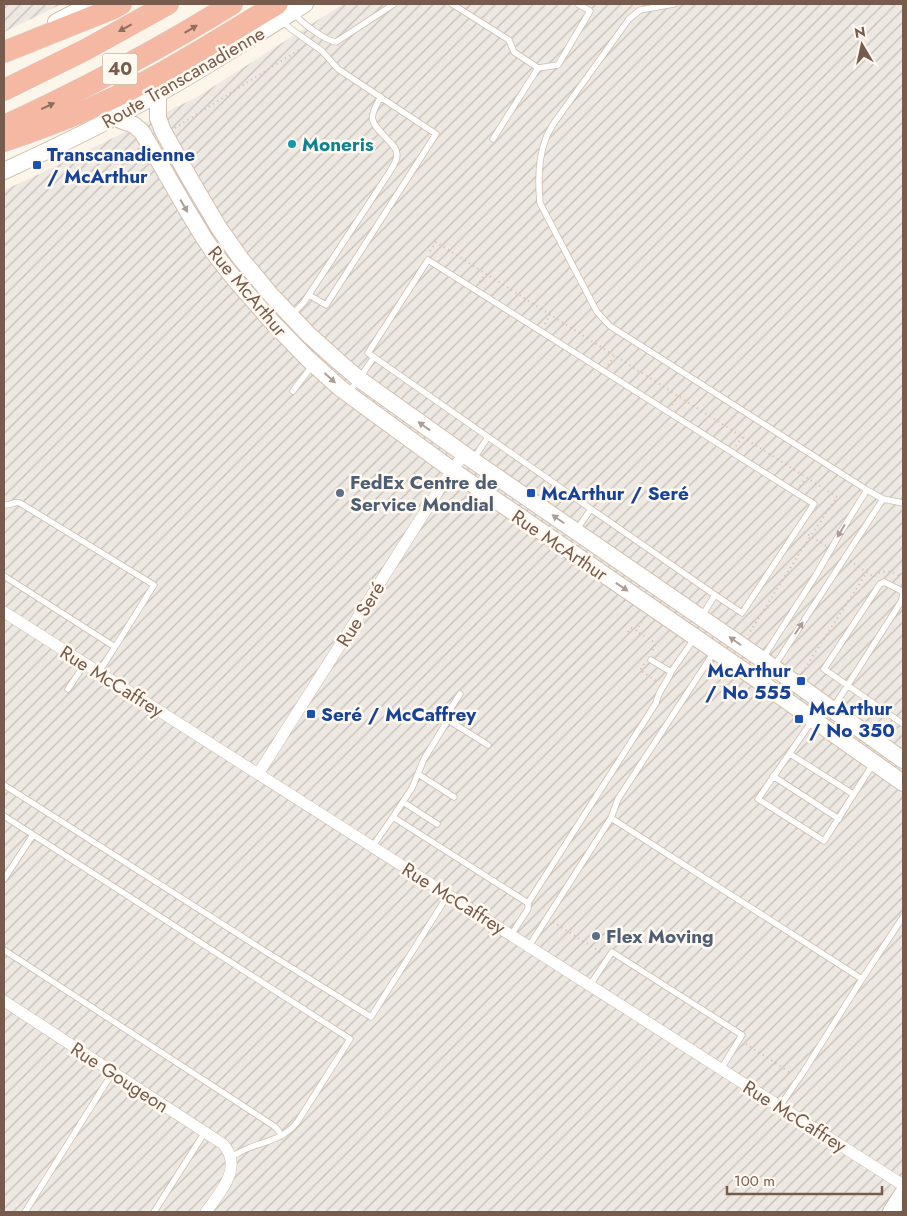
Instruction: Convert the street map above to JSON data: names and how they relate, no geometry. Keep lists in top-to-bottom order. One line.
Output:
{"streets":{"highway":["40"],"street":["Route Transcanadienne","Rue McArthur","Rue Seré","Rue McCaffrey","Rue Gougeon"]},"crossings":[["Route Transcanadienne","Rue McArthur"],["Rue McArthur","Rue Seré"],["Rue Seré","Rue McCaffrey"]],"places":{"other":["Moneris","FedEx Centre de Service Mondial","Flex Moving"],"transit":["Transcanadienne / McArthur","McArthur / Seré","McArthur / No 555","Seré / McCaffrey","McArthur / No 350"]},"scale_bar":"100 m","north":"top"}
